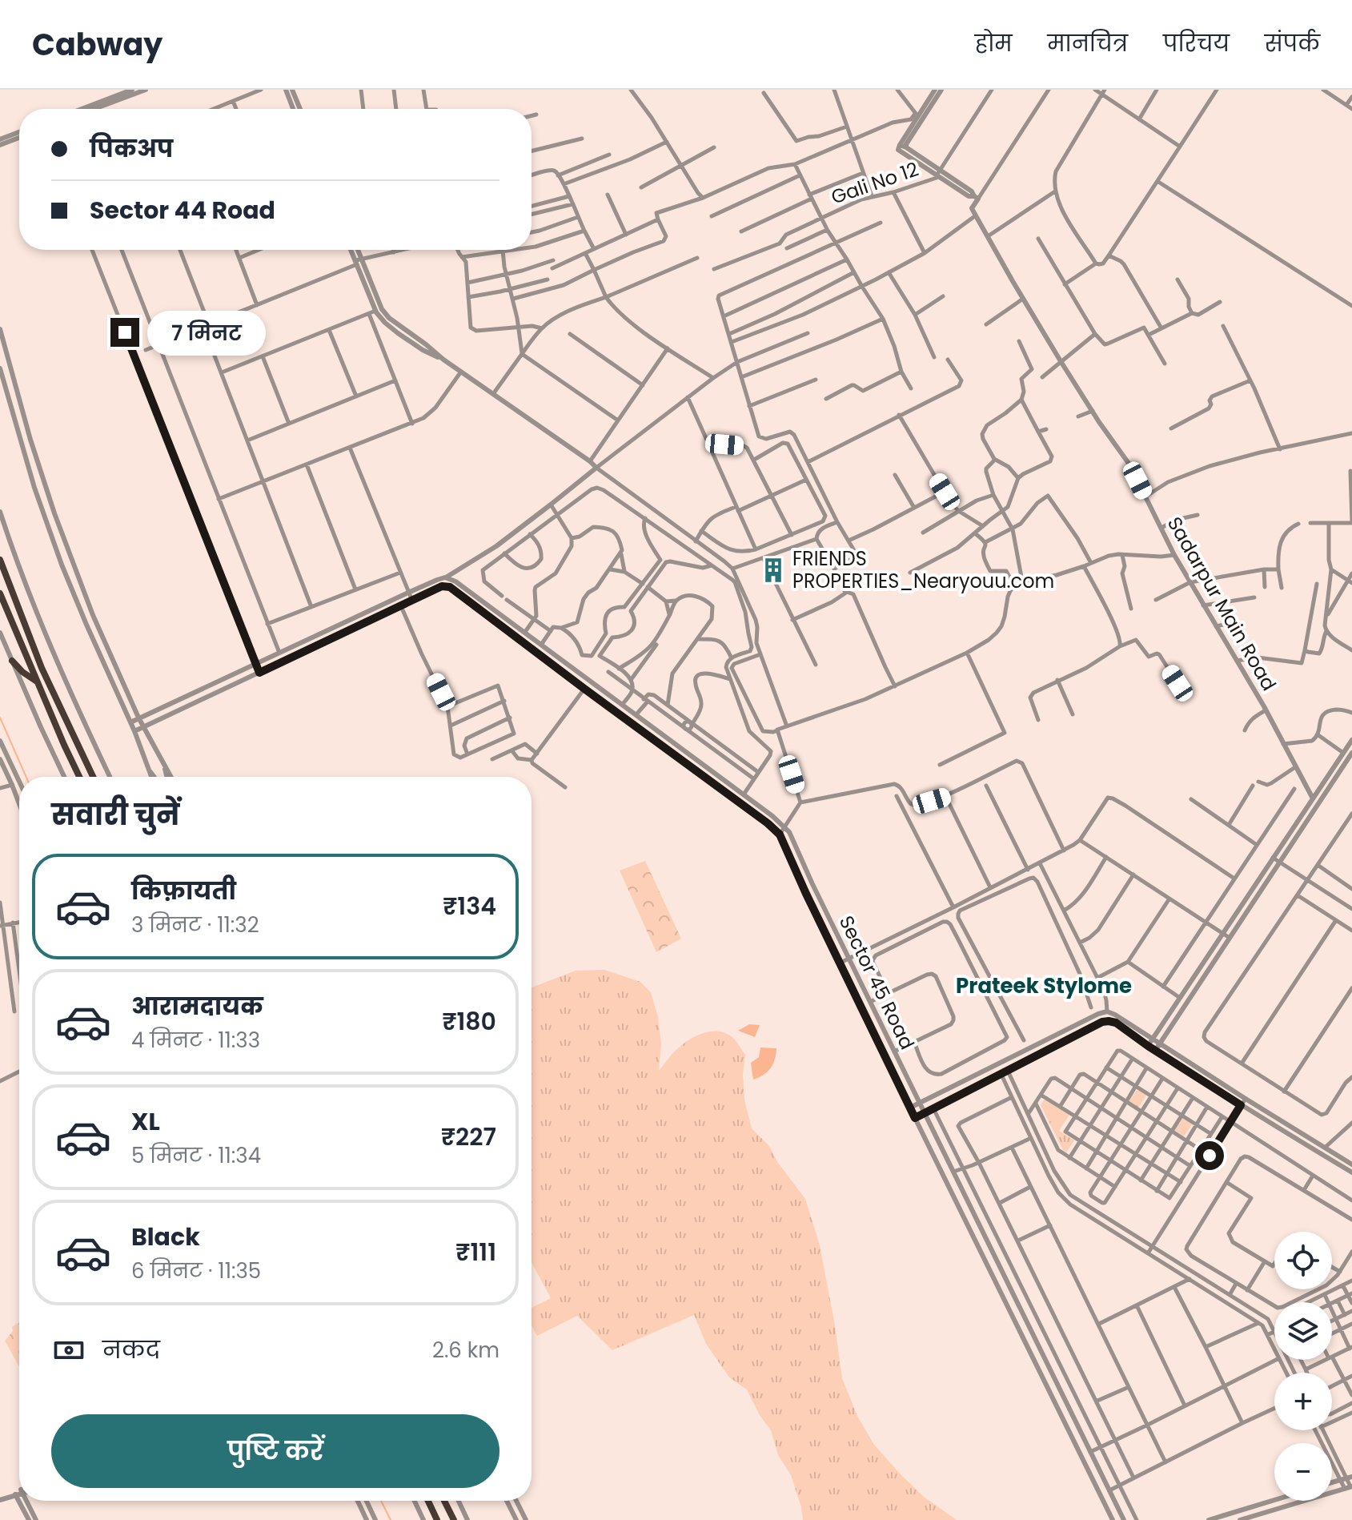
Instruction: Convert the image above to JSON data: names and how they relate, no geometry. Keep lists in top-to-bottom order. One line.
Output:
{"streets":{"street":["Gali No 12","Sadarpur Main Road","Sector 45 Road"]},"districts":["Prateek Stylome"],"places":{"building":["FRIENDS PROPERTIES_Nearyouu.com"]},"page":{"header":"Cabway","nav":["होम","मानचित्र","परिचय","संपर्क"],"banner":["पिकअप","Sector 44 Road"],"bubble":"7 मिनट","heading":"सवारी चुनें","list":[{"name":"किफ़ायती","note":"3 मिनट · 11:32","value":"₹134"},{"name":"आरामदायक","note":"4 मिनट · 11:33","value":"₹180"},{"name":"XL","note":"5 मिनट · 11:34","value":"₹227"},{"name":"Black","note":"6 मिनट · 11:35","value":"₹111"}],"map_buttons":["+","−"],"pay":["नकद","2.6 km"],"buttons":"पुष्टि करें"}}
